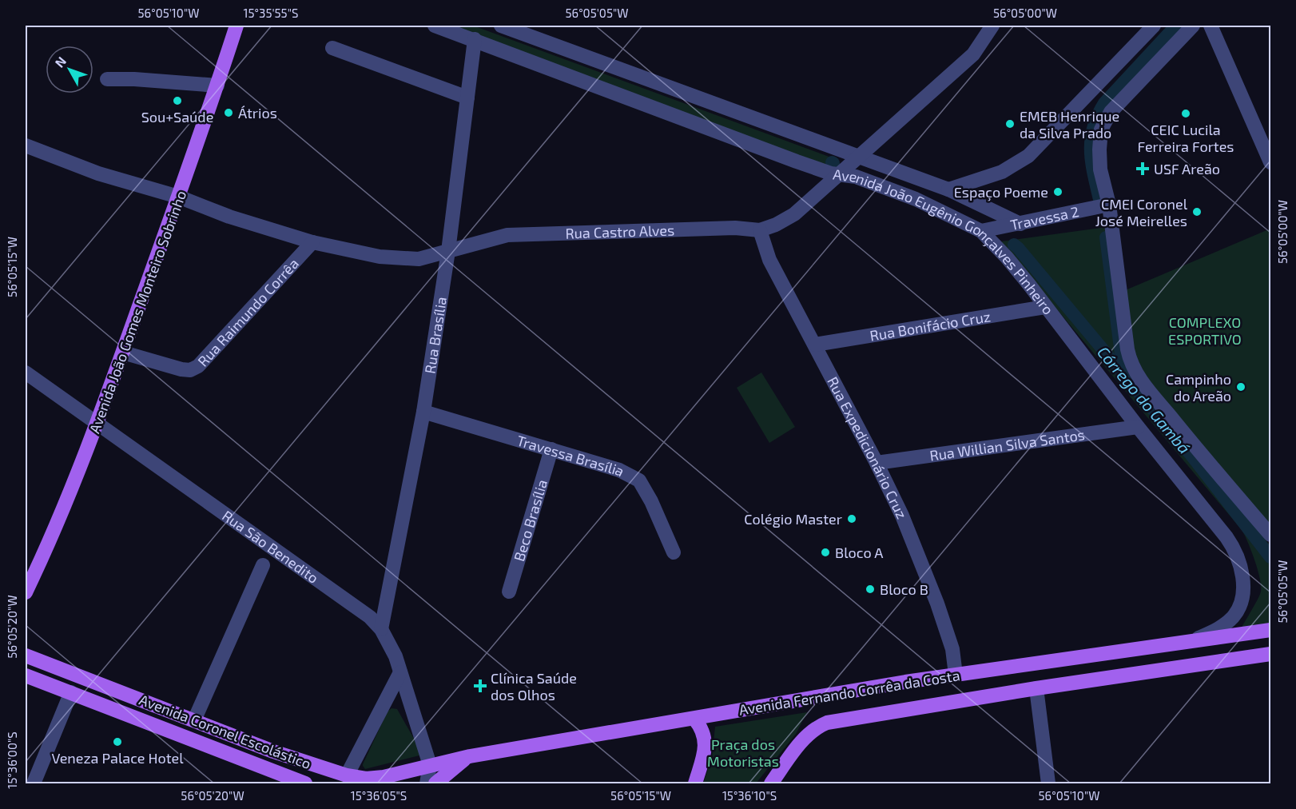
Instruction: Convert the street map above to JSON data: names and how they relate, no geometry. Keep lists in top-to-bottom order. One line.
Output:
{"streets":{"main road":["Avenida João Gomes Monteiro Sobrinho","Avenida Fernando Corrêa da Costa","Avenida Coronel Escolástico"],"street":["Travessa 2","Rua Castro Alves","Avenida João Eugênio Gonçalves Pinheiro","Rua Raimundo Corrêa","Rua Bonifácio Cruz","Rua Brasília","Rua Willian Silva Santos","Rua Expedicionário Cruz","Travessa Brasília","Beco Brasília","Rua São Benedito"]},"crossings":[["Travessa 2","Avenida João Eugênio Gonçalves Pinheiro"],["Rua Castro Alves","Avenida João Eugênio Gonçalves Pinheiro"],["Rua Castro Alves","Avenida João Gomes Monteiro Sobrinho"],["Rua Castro Alves","Rua Raimundo Corrêa"],["Rua Castro Alves","Rua Brasília"],["Rua Castro Alves","Rua Expedicionário Cruz"],["Avenida João Eugênio Gonçalves Pinheiro","Rua Bonifácio Cruz"],["Avenida João Eugênio Gonçalves Pinheiro","Rua Brasília"],["Avenida João Eugênio Gonçalves Pinheiro","Rua Willian Silva Santos"],["Avenida João Eugênio Gonçalves Pinheiro","Avenida Fernando Corrêa da Costa"],["Avenida João Gomes Monteiro Sobrinho","Rua Raimundo Corrêa"],["Avenida João Gomes Monteiro Sobrinho","Rua São Benedito"],["Rua Bonifácio Cruz","Rua Expedicionário Cruz"],["Rua Brasília","Travessa Brasília"],["Rua Brasília","Rua São Benedito"],["Rua Willian Silva Santos","Rua Expedicionário Cruz"],["Rua Expedicionário Cruz","Avenida Fernando Corrêa da Costa"],["Travessa Brasília","Beco Brasília"],["Rua São Benedito","Avenida Fernando Corrêa da Costa"],["Rua São Benedito","Avenida Coronel Escolástico"],["Avenida Fernando Corrêa da Costa","Avenida Coronel Escolástico"]],"water":["Córrego do Gambá"],"parks":["COMPLEXO ESPORTIVO","Praça dos Motoristas"],"places":{"other":["Sou+Saúde","Átrios","CEIC Lucila Ferreira Fortes","EMEB Henrique da Silva Prado","Espaço Poeme","CMEI Coronel José Meirelles","Campinho do Areão","Colégio Master","Bloco A","Bloco B","Veneza Palace Hotel"],"health":["USF Areão","Clínica Saúde dos Olhos"]},"north":"top left","coordinates":["56°05'10\"W","15°35'55\"S","56°05'05\"W","56°05'00\"W","56°05'15\"W","56°05'20\"W","15°36'00\"S","15°36'05\"S","15°36'10\"S"]}
